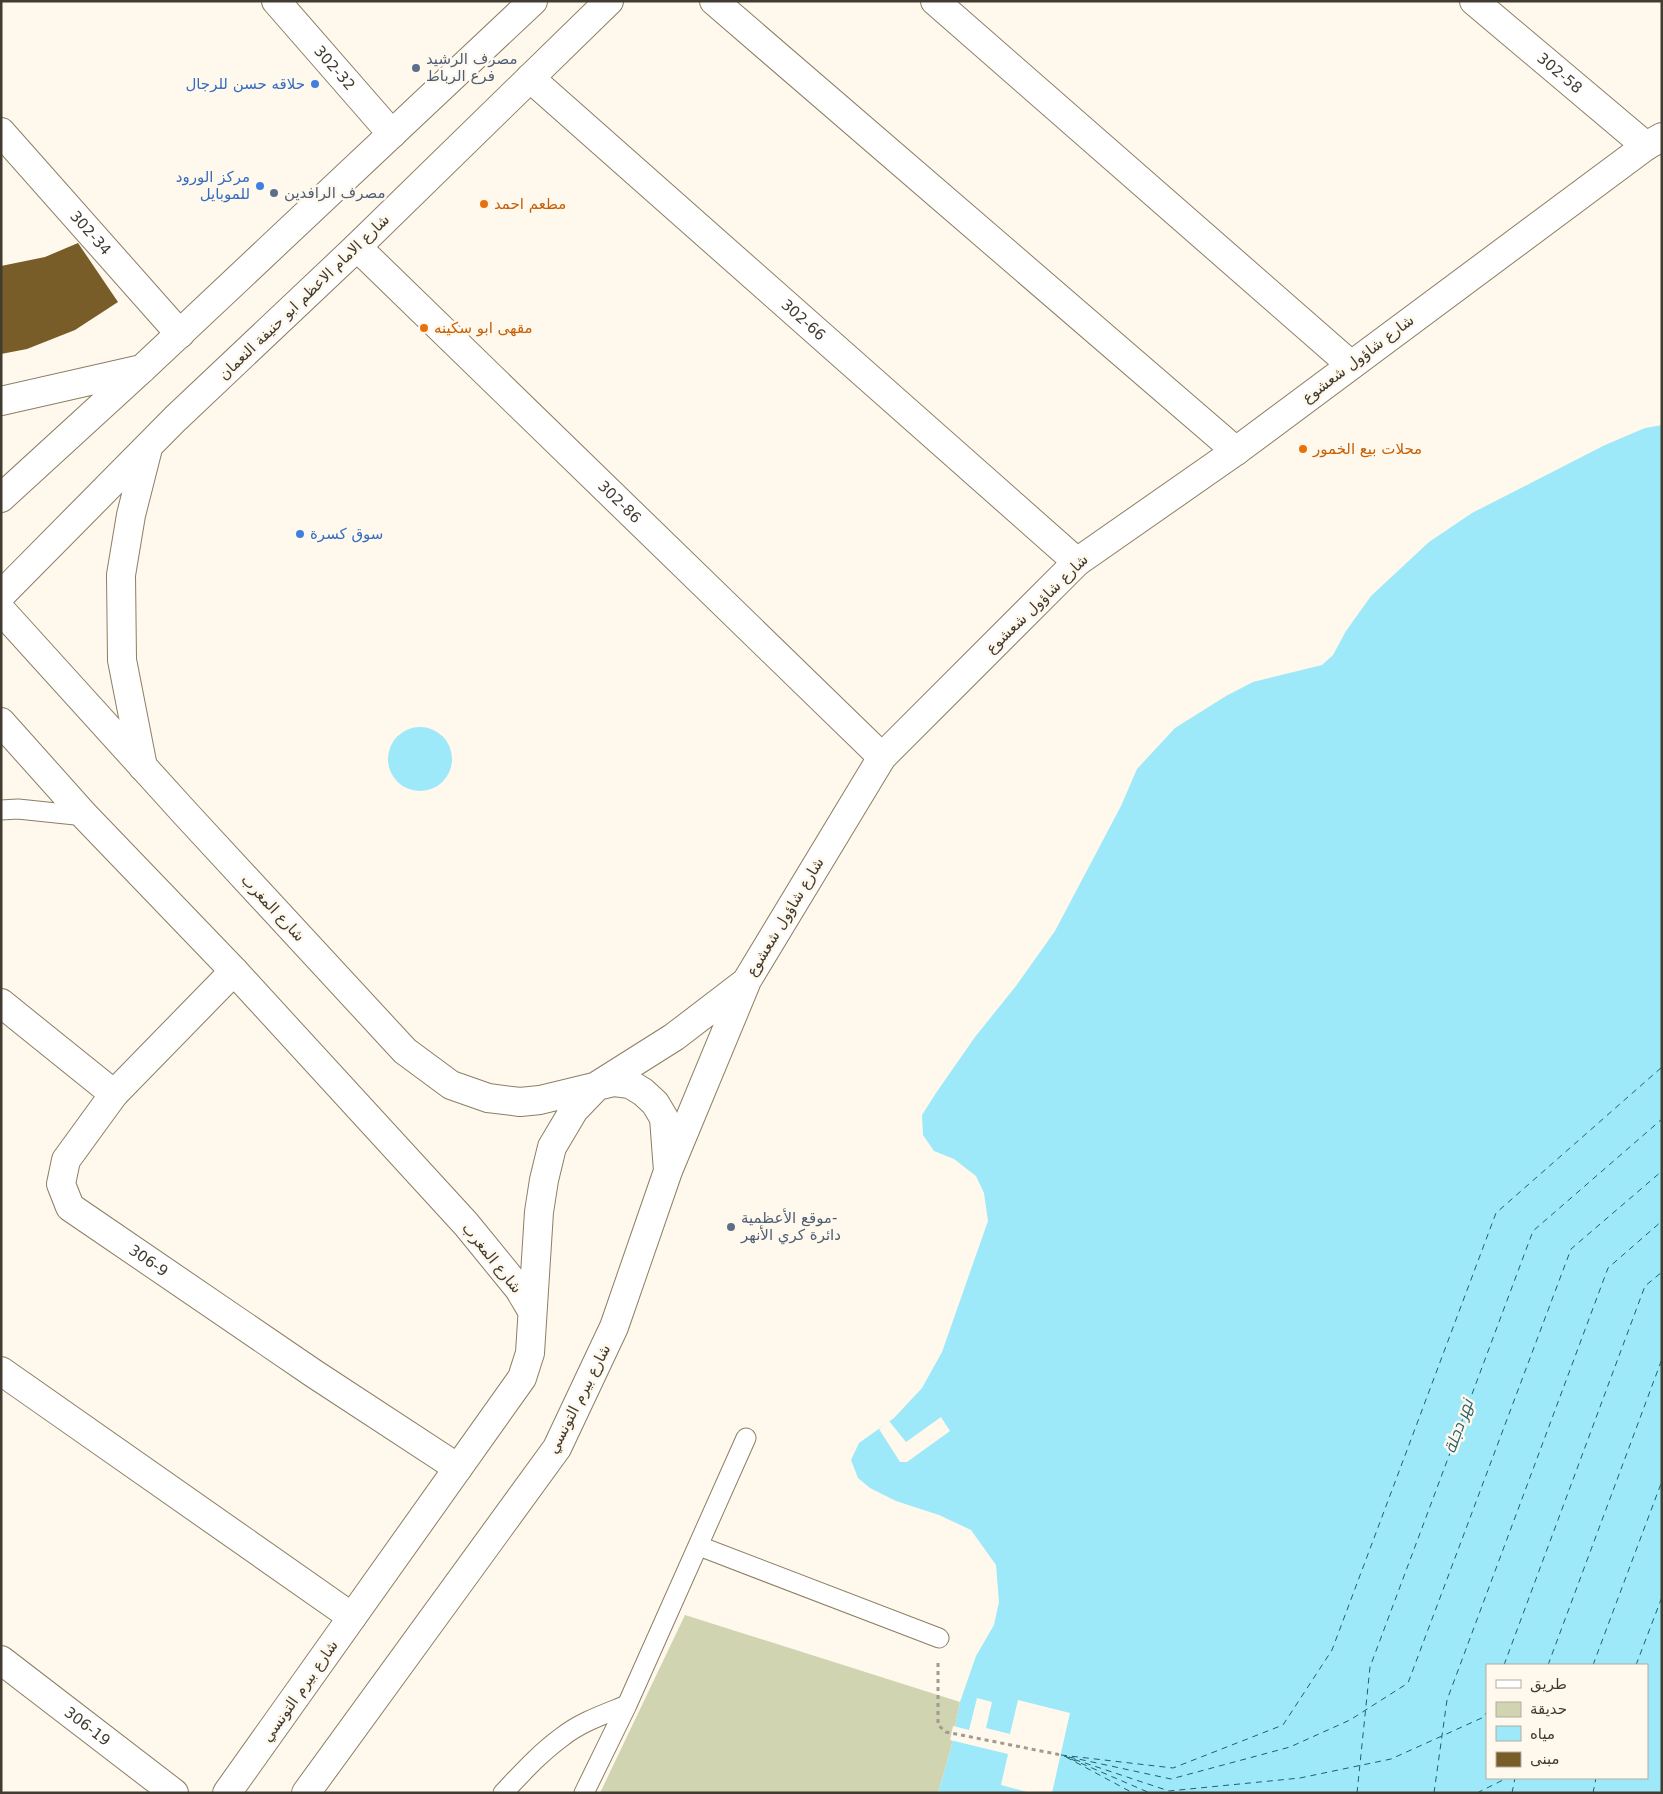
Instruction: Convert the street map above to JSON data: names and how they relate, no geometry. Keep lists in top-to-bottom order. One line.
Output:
{"streets":{"street":["302-32","302-58","302-34","شارع الامام الاعظم ابو حنيفة النعمان","302-66","شارع شاؤول شعشوع","302-86","شارع المغرب","306-9","شارع بيرم التونسي","306-19"]},"crossings":[["302-58","شارع شاؤول شعشوع"],["شارع الامام الاعظم ابو حنيفة النعمان","302-66"],["شارع الامام الاعظم ابو حنيفة النعمان","302-86"],["302-66","شارع شاؤول شعشوع"],["شارع شاؤول شعشوع","302-86"],["شارع شاؤول شعشوع","شارع المغرب"],["شارع شاؤول شعشوع","شارع بيرم التونسي"],["شارع المغرب","306-9"],["شارع المغرب","شارع بيرم التونسي"],["306-9","شارع بيرم التونسي"]],"water":["نهر دجلة"],"places":["مصرف الرشيد فرع الرباط","حلاقه حسن للرجال","مركز الورود للموبايل","مصرف الرافدين","مطعم احمد","مقهى ابو سكينه","محلات بيع الخمور","سوق كسرة","موقع الأعظمية- دائرة كري الأنهر"],"legend":["طريق","حديقة","مياه","مبنى"]}
